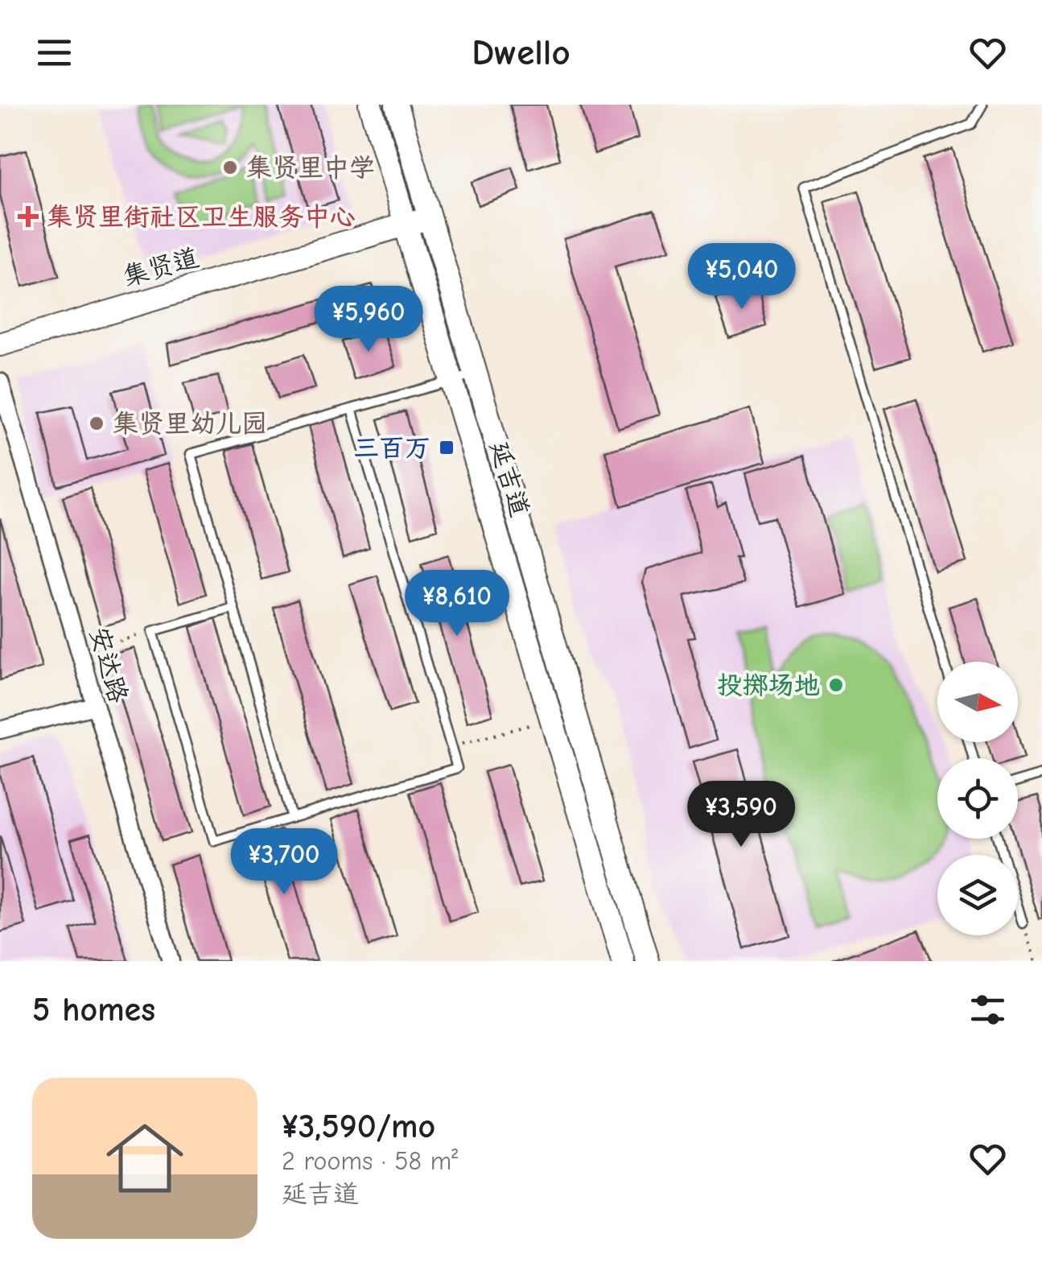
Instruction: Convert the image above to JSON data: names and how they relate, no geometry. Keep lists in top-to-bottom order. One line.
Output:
{"streets":{"main road":["集贤道","延吉道"],"street":["安达路"]},"crossings":[["集贤道","延吉道"]],"places":{"other":["集贤里中学","集贤里幼儿园","投掷场地"],"health":["集贤里街社区卫生服务中心"],"transit":["三百万"]},"north":"right","page":{"header":"Dwello","price":["¥5,040","¥5,960","¥8,610","¥3,590","¥3,700"],"heading":"5 homes","list":[{"name":"¥3,590/mo","note":"2 rooms · 58 m² · 延吉道"}]}}
